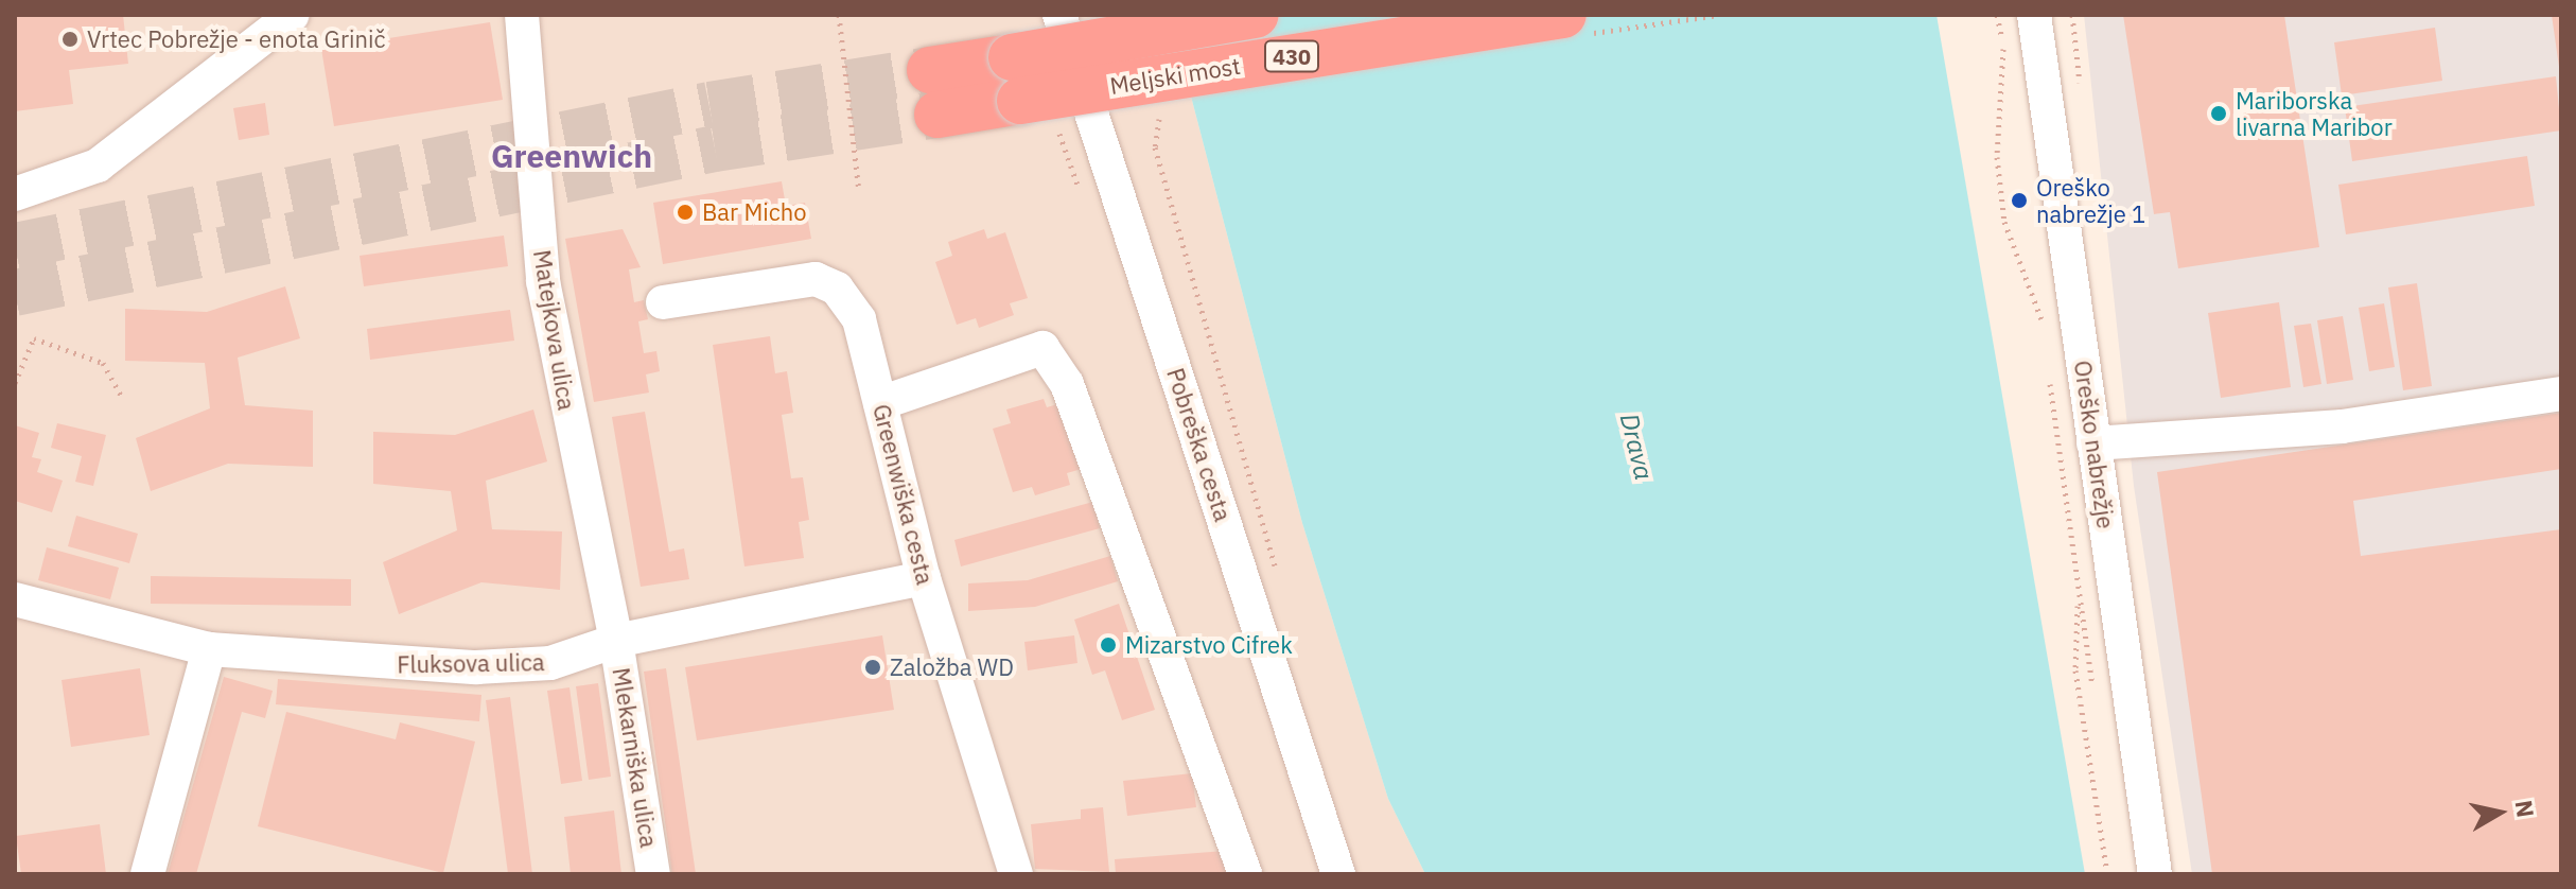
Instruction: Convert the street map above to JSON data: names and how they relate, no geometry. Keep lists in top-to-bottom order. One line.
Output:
{"streets":{"highway":["430","Meljski most"],"street":["Matejkova ulica","Pobreška cesta","Oreško nabrežje","Greenwiška cesta","Fluksova ulica","Mlekarniška ulica"]},"crossings":[["Meljski most","Pobreška cesta"],["Matejkova ulica","Fluksova ulica"],["Matejkova ulica","Mlekarniška ulica"],["Greenwiška cesta","Fluksova ulica"],["Fluksova ulica","Mlekarniška ulica"]],"districts":["Greenwich"],"water":["Drava"],"places":["Vrtec Pobrežje - enota Grinič","Mariborska livarna Maribor","Oreško nabrežje 1","Bar Micho","Mizarstvo Cifrek","Založba WD"],"north":"right"}
